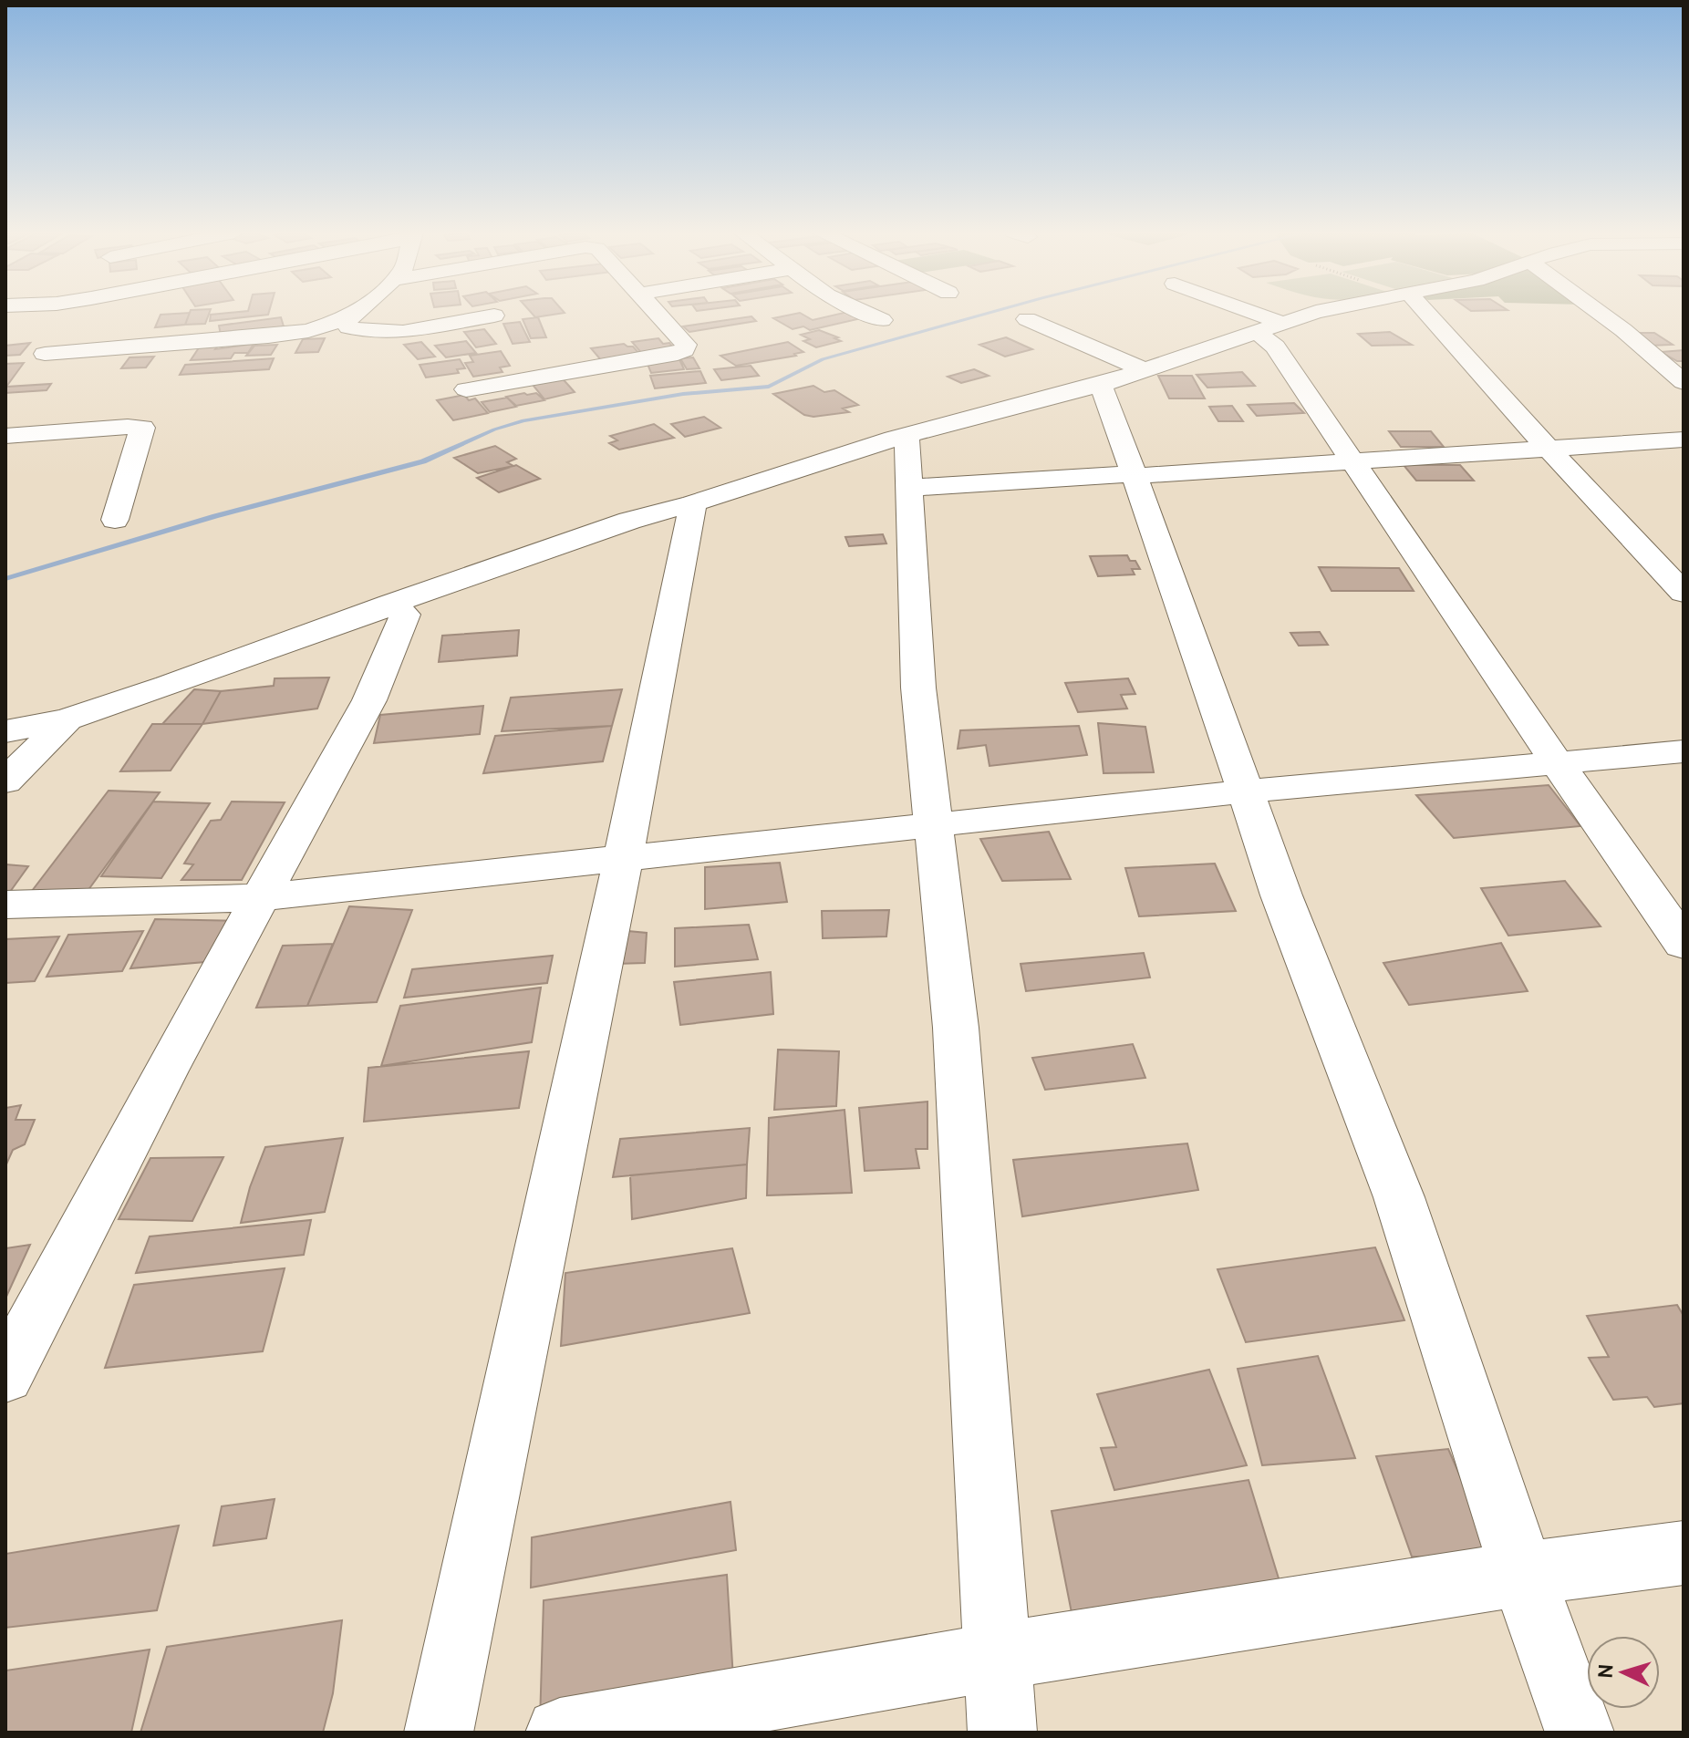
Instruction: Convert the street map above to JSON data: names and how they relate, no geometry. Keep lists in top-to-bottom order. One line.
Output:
{"north":"left"}
